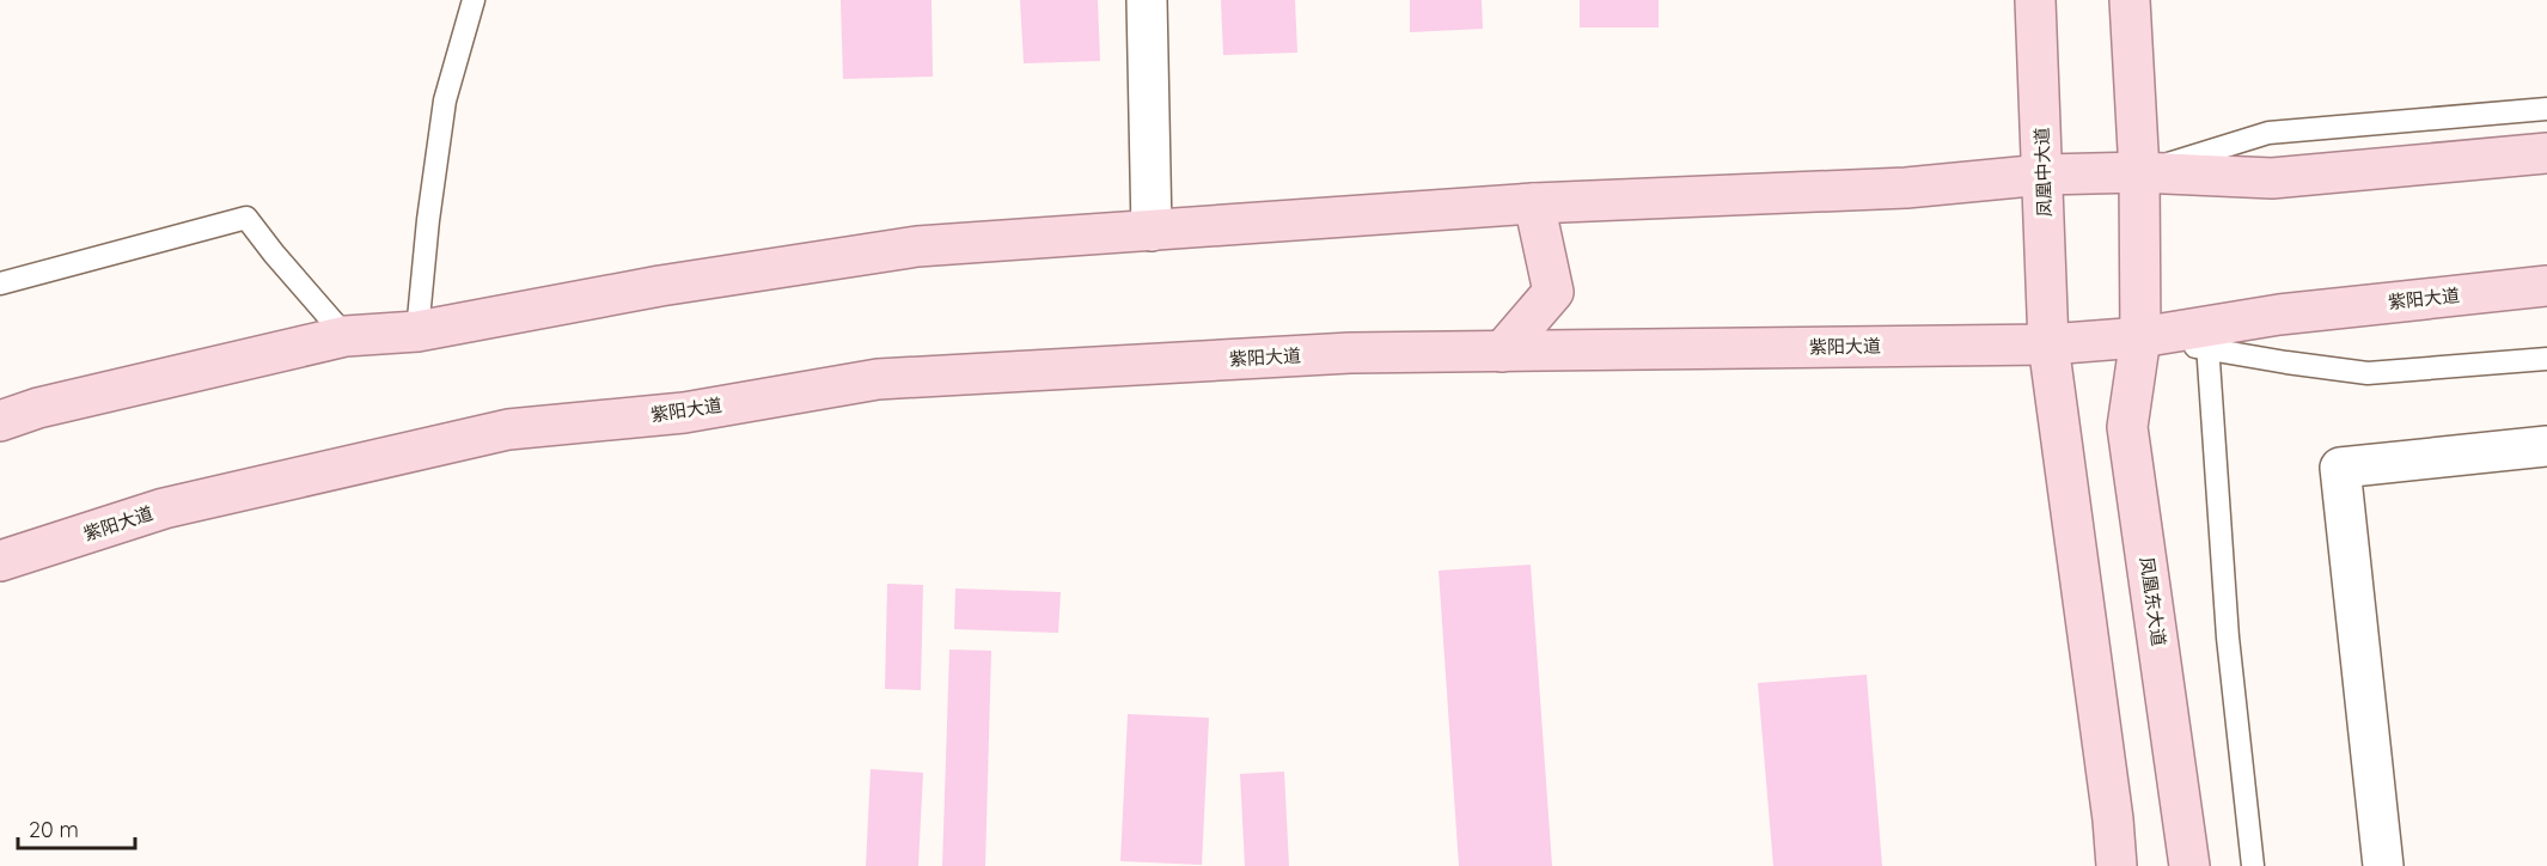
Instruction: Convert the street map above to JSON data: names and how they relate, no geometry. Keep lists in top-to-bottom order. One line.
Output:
{"streets":{"main road":["凤凰中大道","紫阳大道","凤凰东大道"]},"crossings":[["凤凰中大道","紫阳大道"],["紫阳大道","凤凰东大道"]],"scale_bar":"20 m"}
